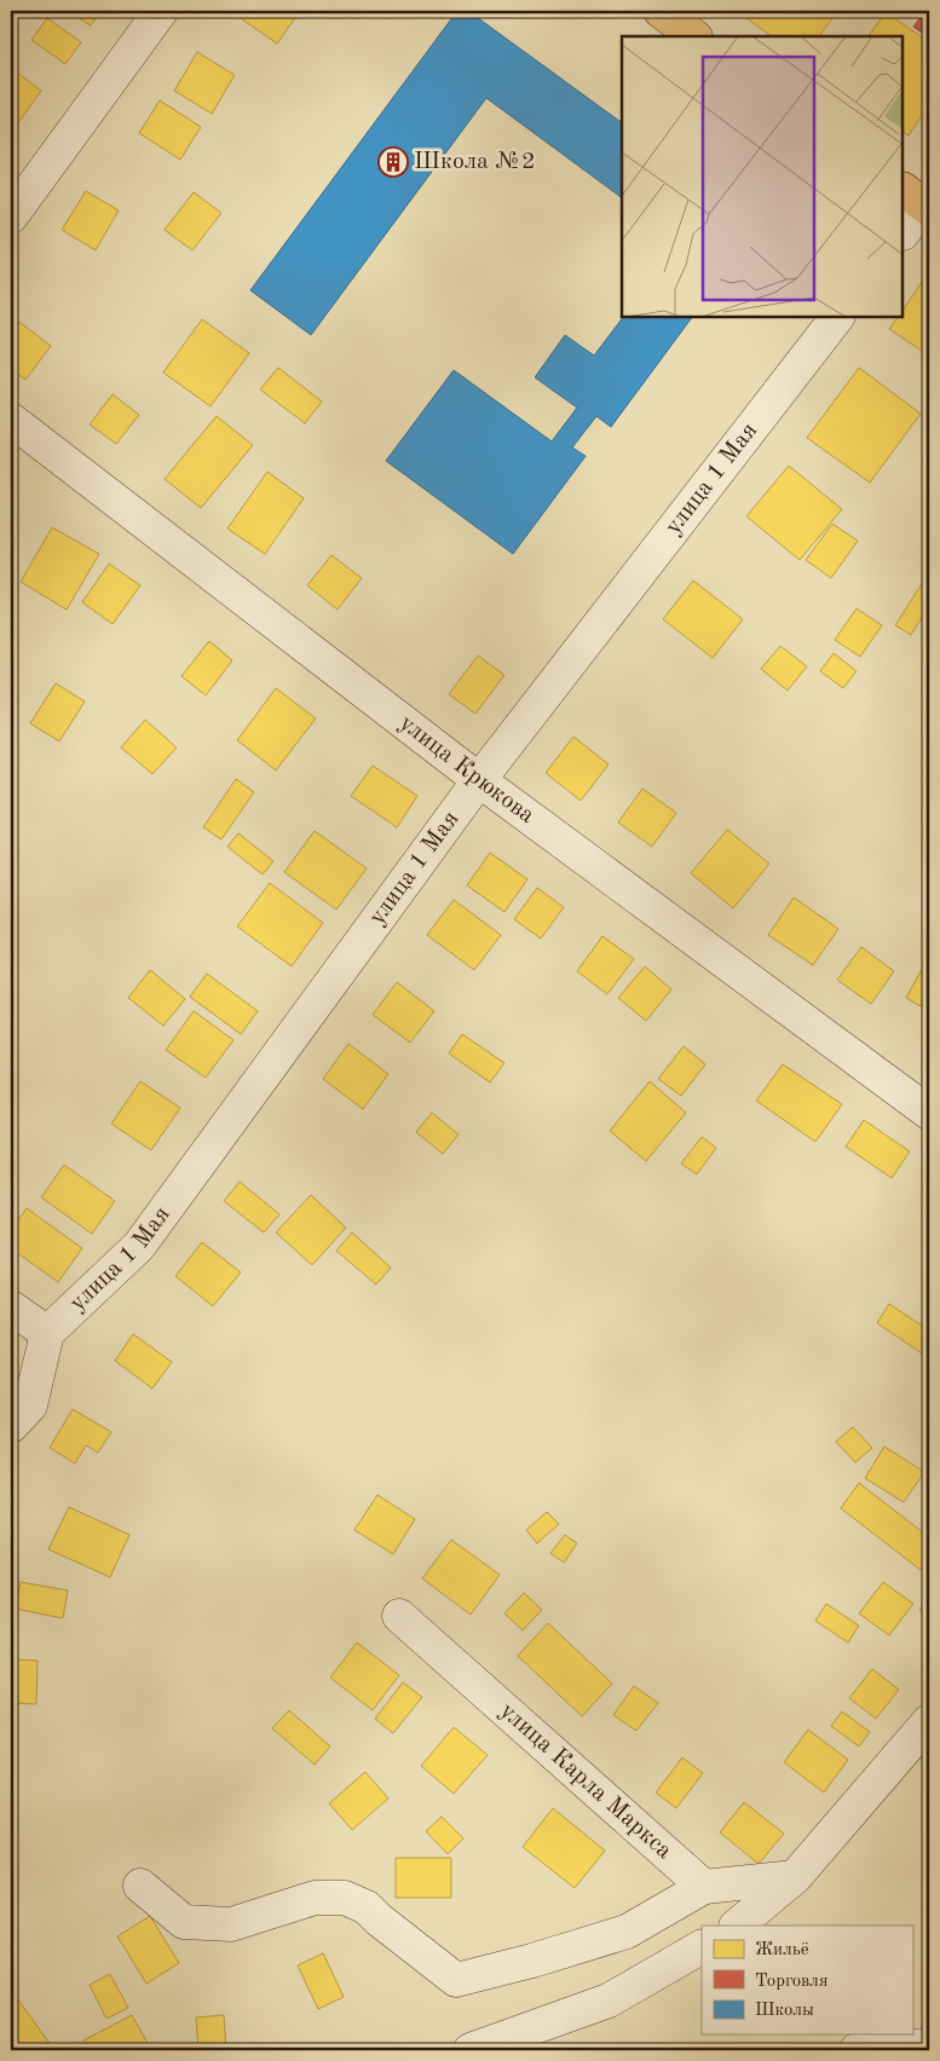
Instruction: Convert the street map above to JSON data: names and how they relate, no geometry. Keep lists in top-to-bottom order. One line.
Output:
{"streets":{"street":["улица 1 Мая","улица Крюкова","улица Карла Маркса"]},"crossings":[["улица 1 Мая","улица Крюкова"]],"places":{"building":["Школа №2"]},"legend":["Жильё","Торговля","Школы"]}
